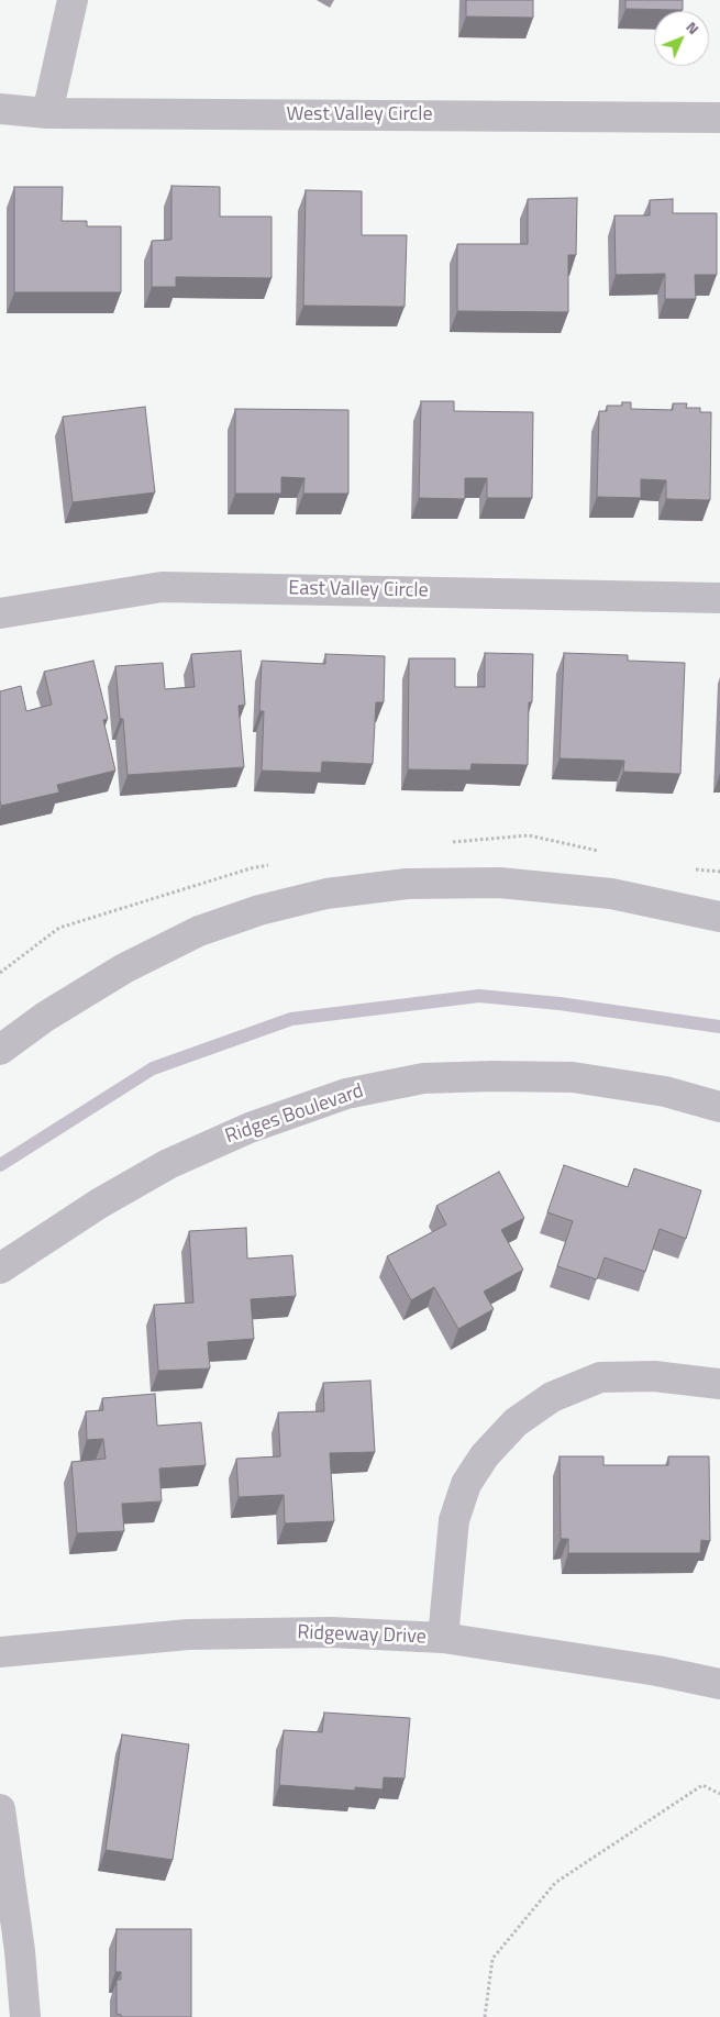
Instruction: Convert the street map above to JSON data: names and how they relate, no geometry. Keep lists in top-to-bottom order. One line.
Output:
{"streets":{"street":["West Valley Circle","East Valley Circle","Ridges Boulevard","Ridgeway Drive"]},"north":"top right"}
